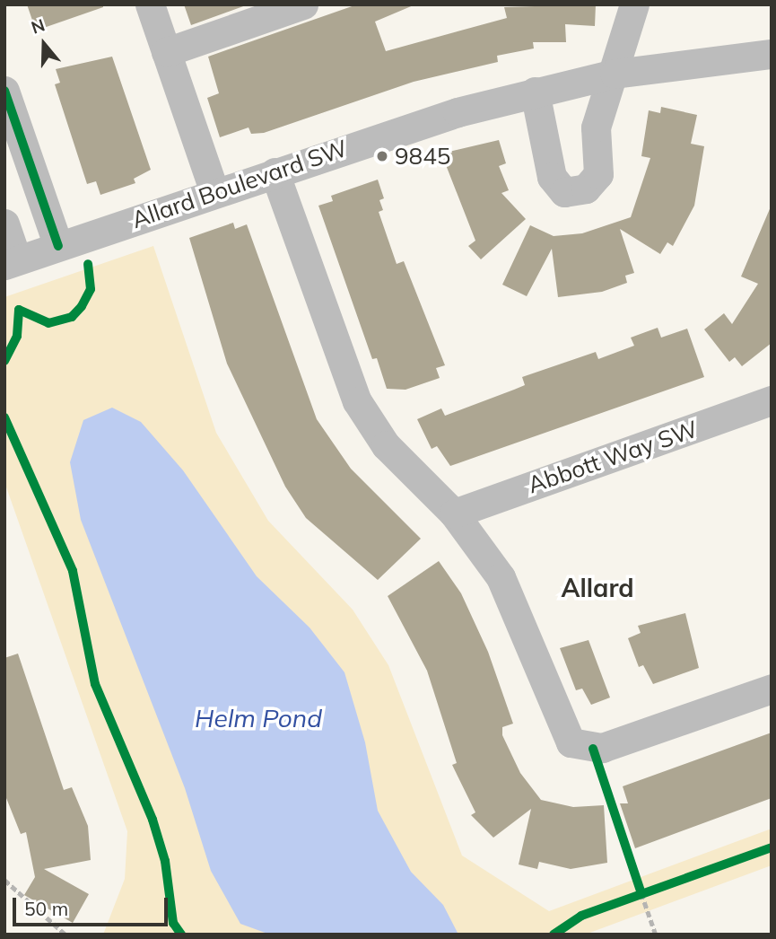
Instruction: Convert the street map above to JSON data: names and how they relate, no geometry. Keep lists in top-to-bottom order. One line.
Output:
{"streets":{"street":["Allard Boulevard SW","Abbott Way SW"]},"districts":["Allard"],"water":["Helm Pond"],"places":["9845"],"scale_bar":"50 m","north":"top"}
